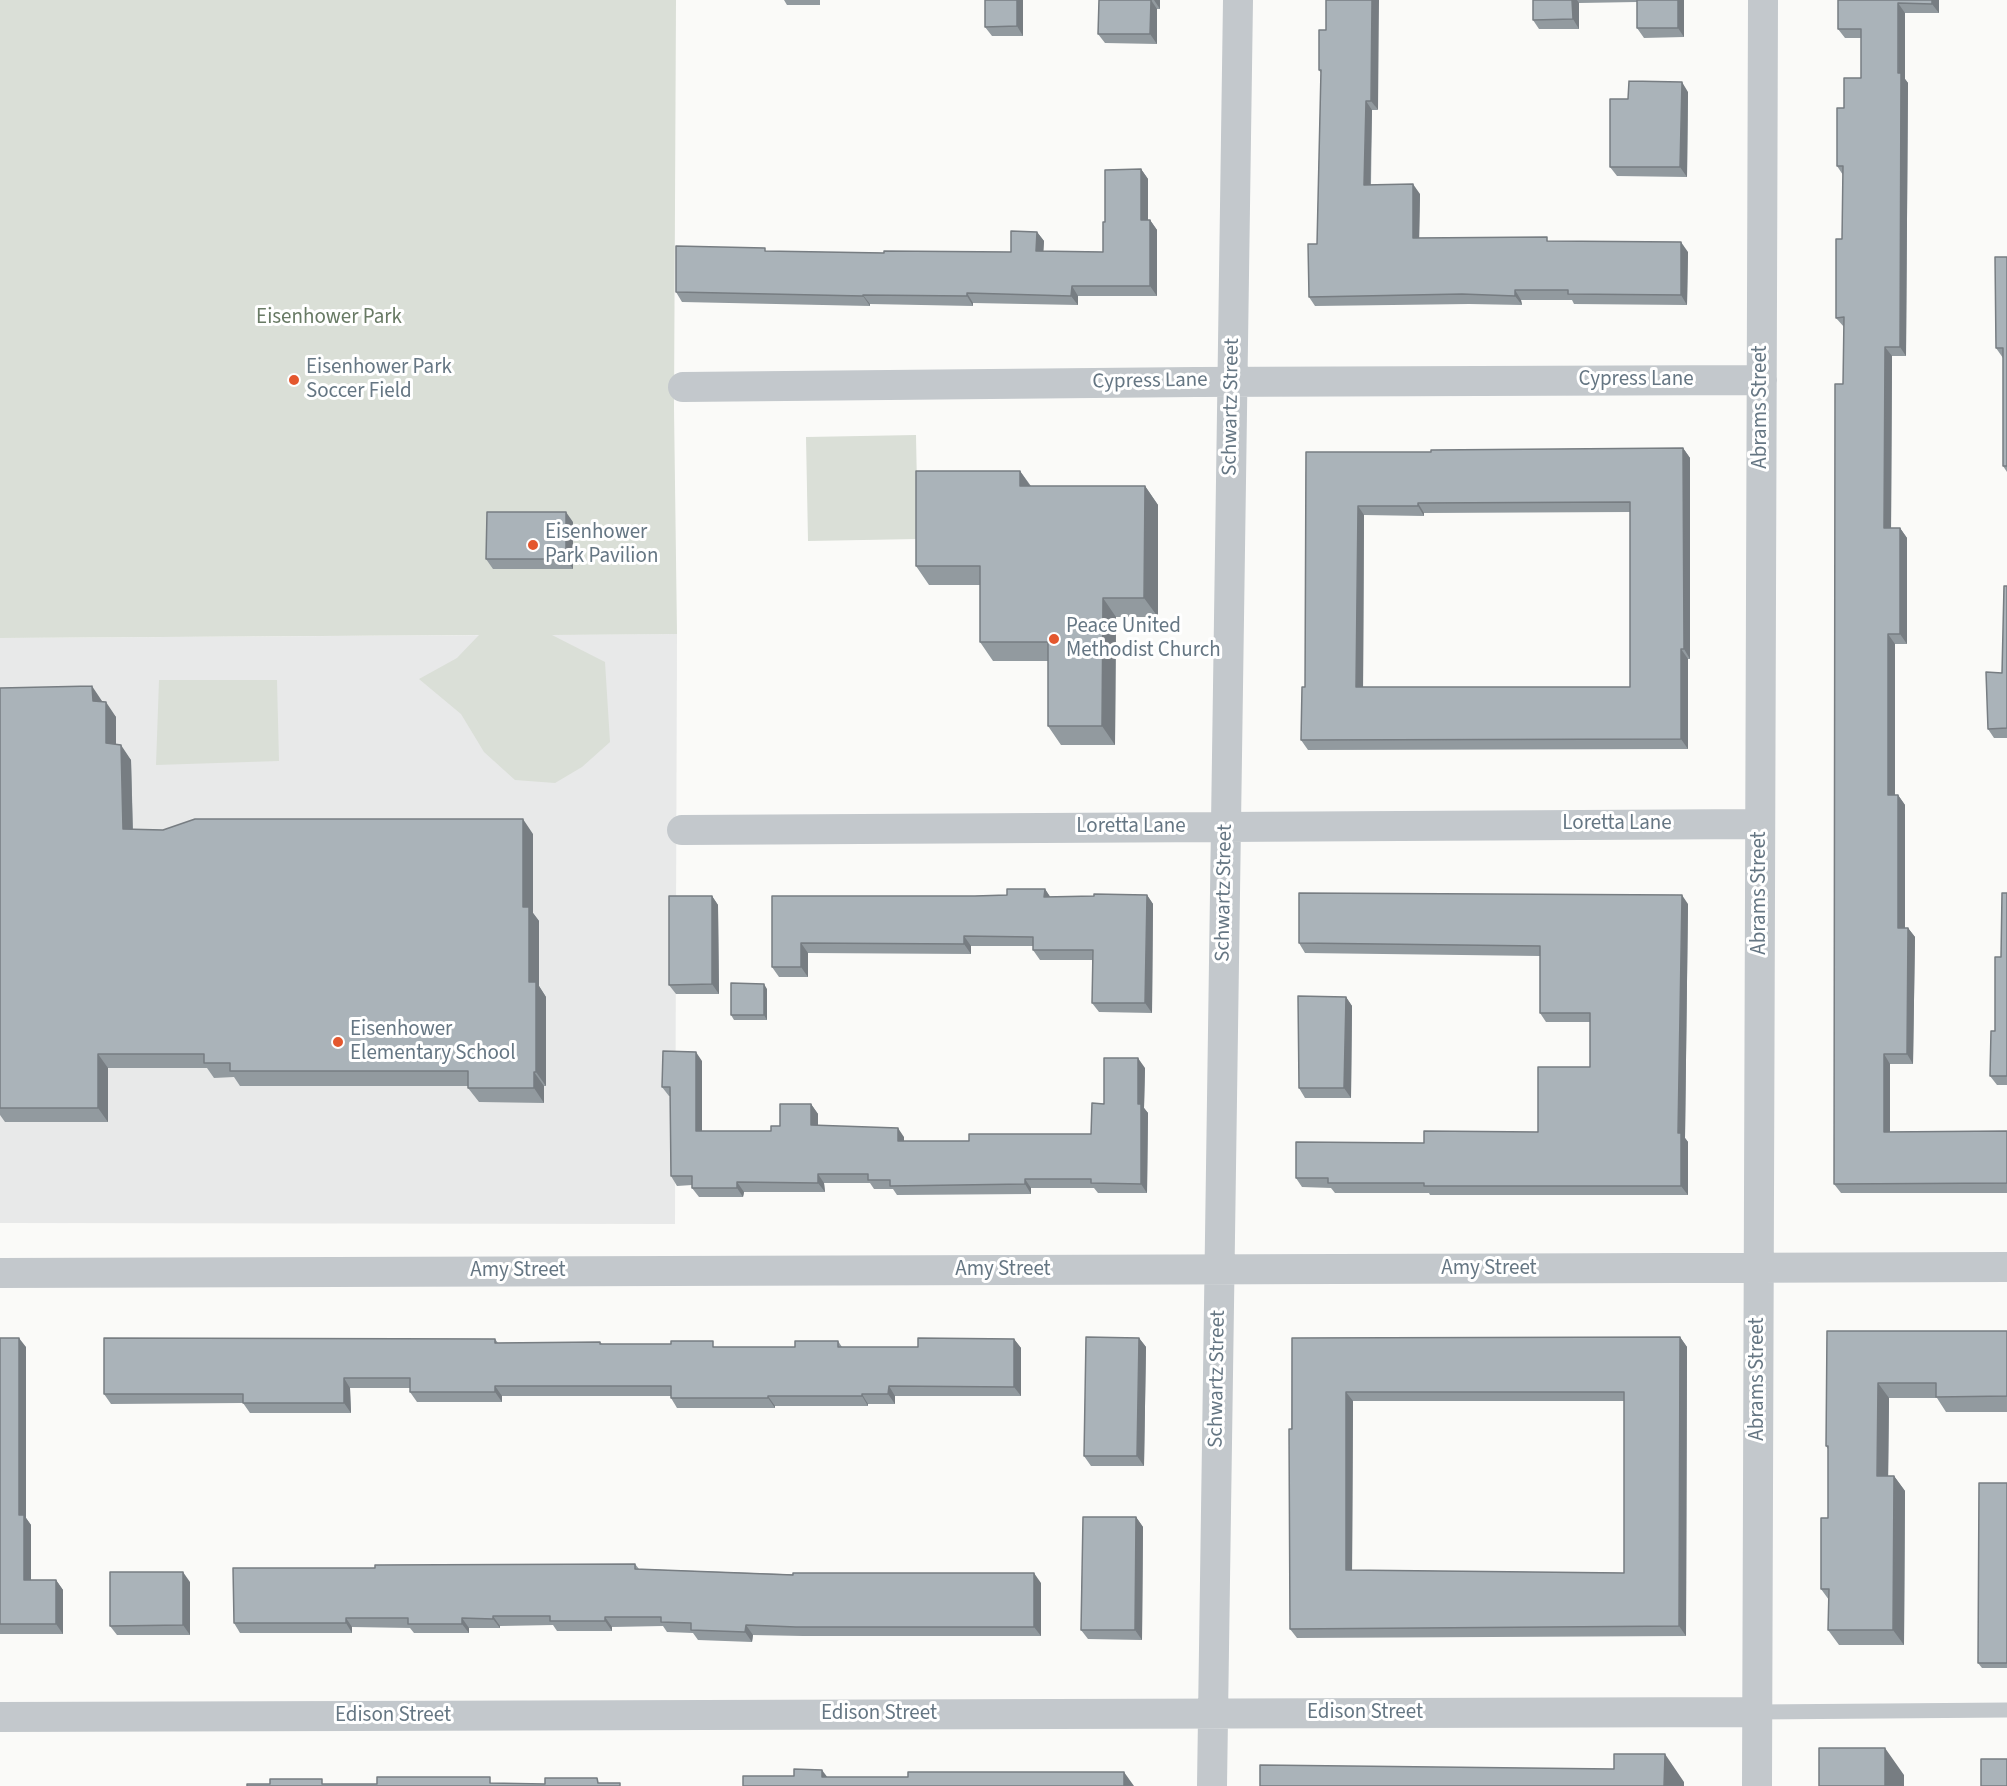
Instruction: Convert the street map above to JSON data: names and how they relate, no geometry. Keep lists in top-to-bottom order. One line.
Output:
{"streets":{"street":["Cypress Lane","Schwartz Street","Abrams Street","Loretta Lane","Amy Street","Edison Street"]},"crossings":[["Cypress Lane","Schwartz Street"],["Cypress Lane","Abrams Street"],["Schwartz Street","Loretta Lane"],["Schwartz Street","Amy Street"],["Schwartz Street","Edison Street"],["Abrams Street","Loretta Lane"],["Abrams Street","Amy Street"],["Abrams Street","Edison Street"]],"parks":["Eisenhower Park"],"places":["Eisenhower Park Soccer Field","Eisenhower Park Pavilion","Peace United Methodist Church","Eisenhower Elementary School"]}
